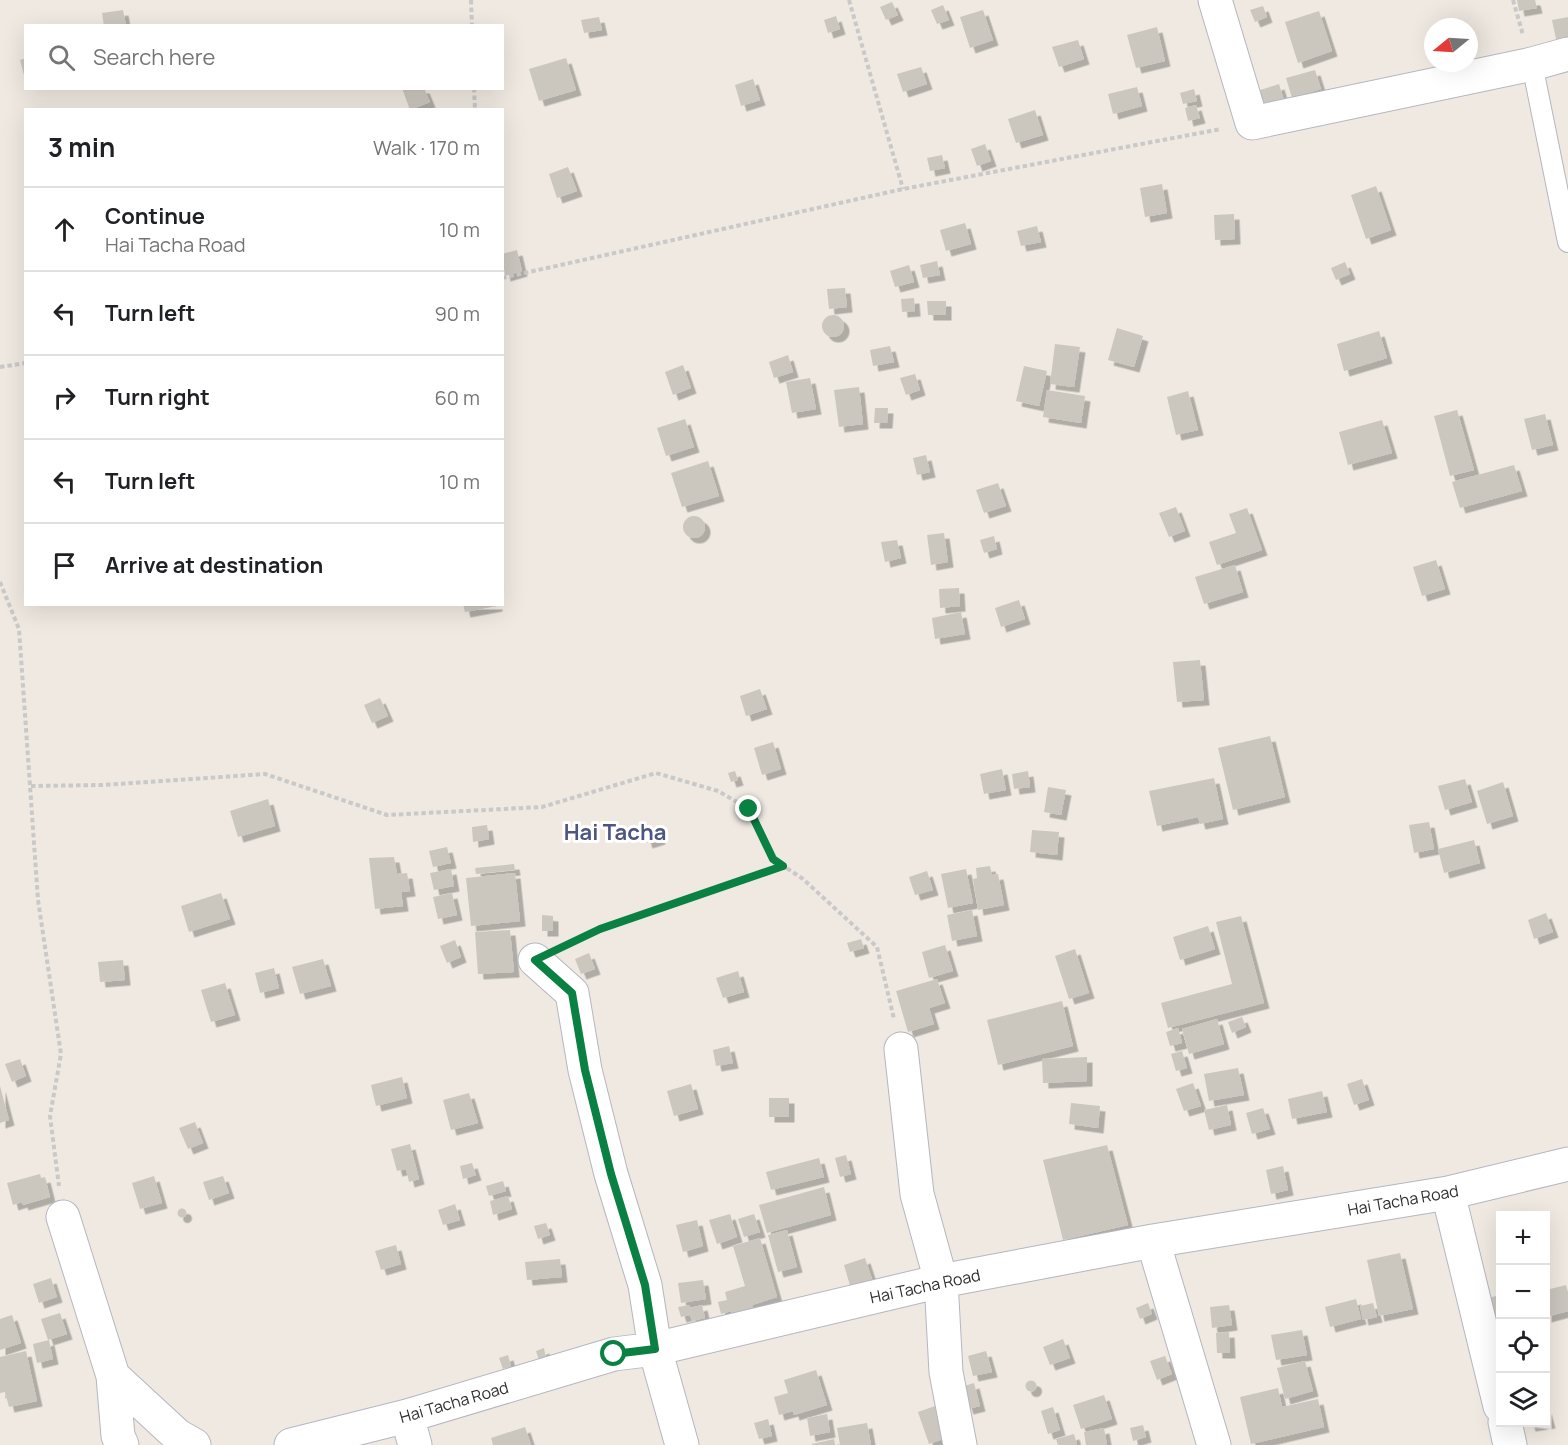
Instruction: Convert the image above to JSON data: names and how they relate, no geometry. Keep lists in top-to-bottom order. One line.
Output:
{"streets":{"street":["Hai Tacha Road"]},"districts":["Hai Tacha"],"north":"left","page":{"search":"Search here","heading":["3 min","Walk · 170 m"],"list":[["Continue","Hai Tacha Road","10 m"],["Turn left","90 m"],["Turn right","60 m"],["Turn left","10 m"],"Arrive at destination"],"map_buttons":["+","−"]}}
